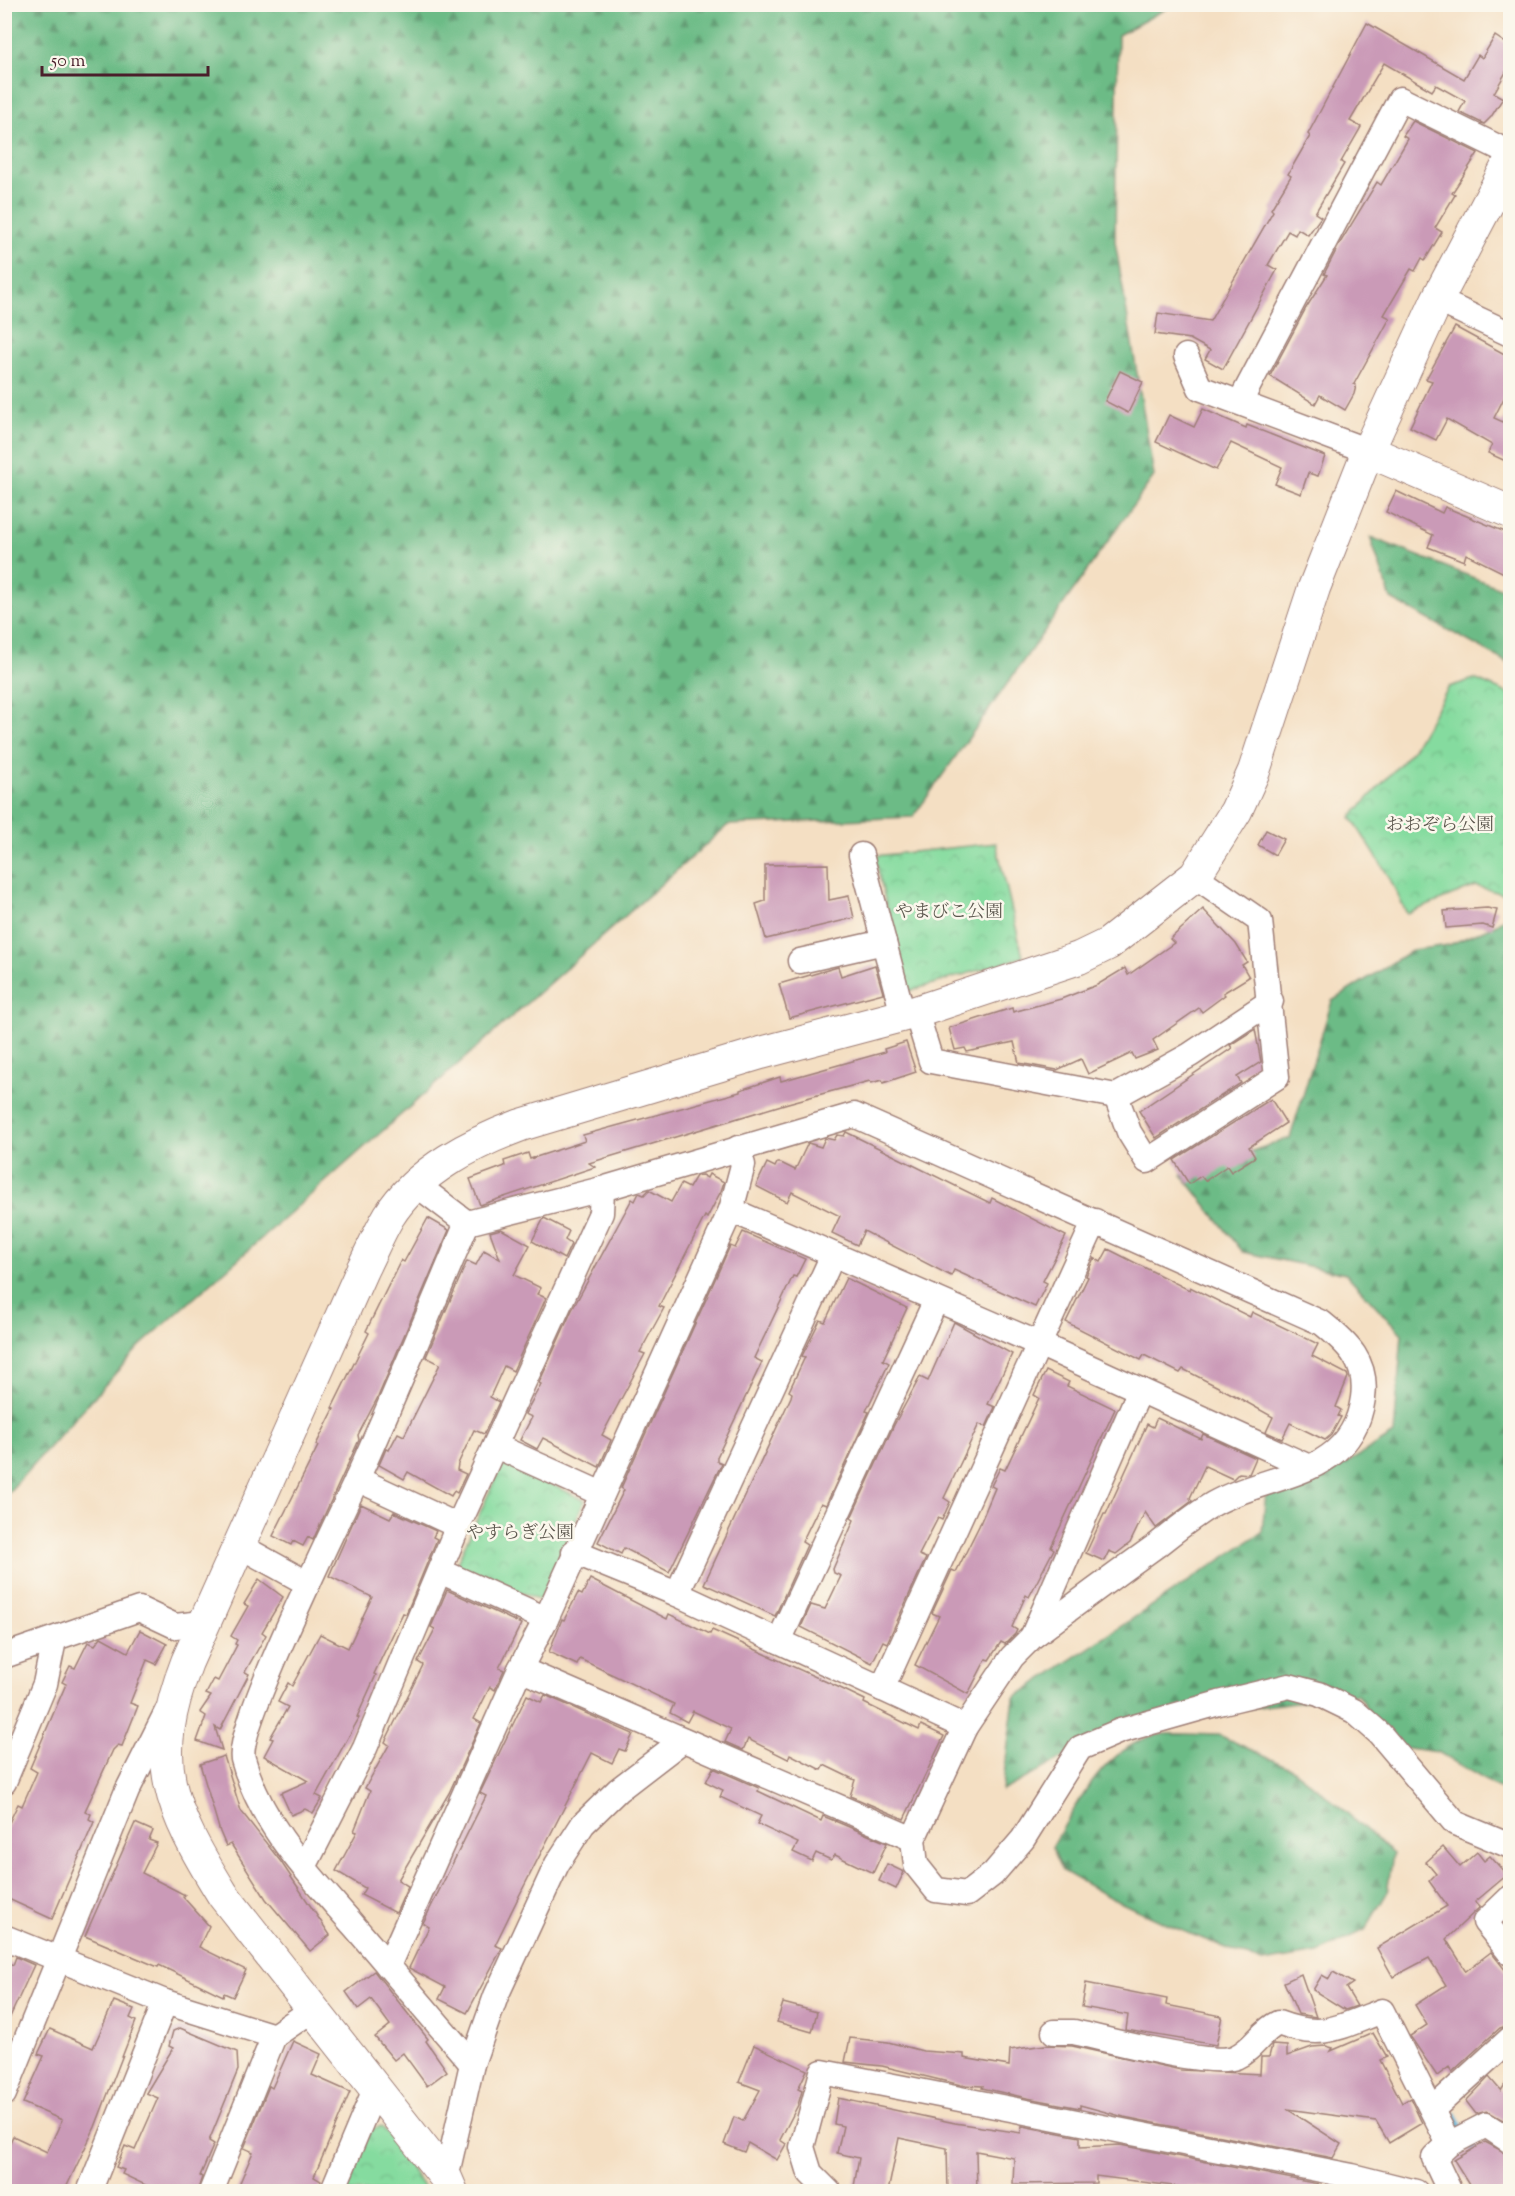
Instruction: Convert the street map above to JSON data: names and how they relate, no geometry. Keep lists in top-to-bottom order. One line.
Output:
{"parks":["おおぞら公園","やまびこ公園","やすらぎ公園"],"scale_bar":"50 m"}
